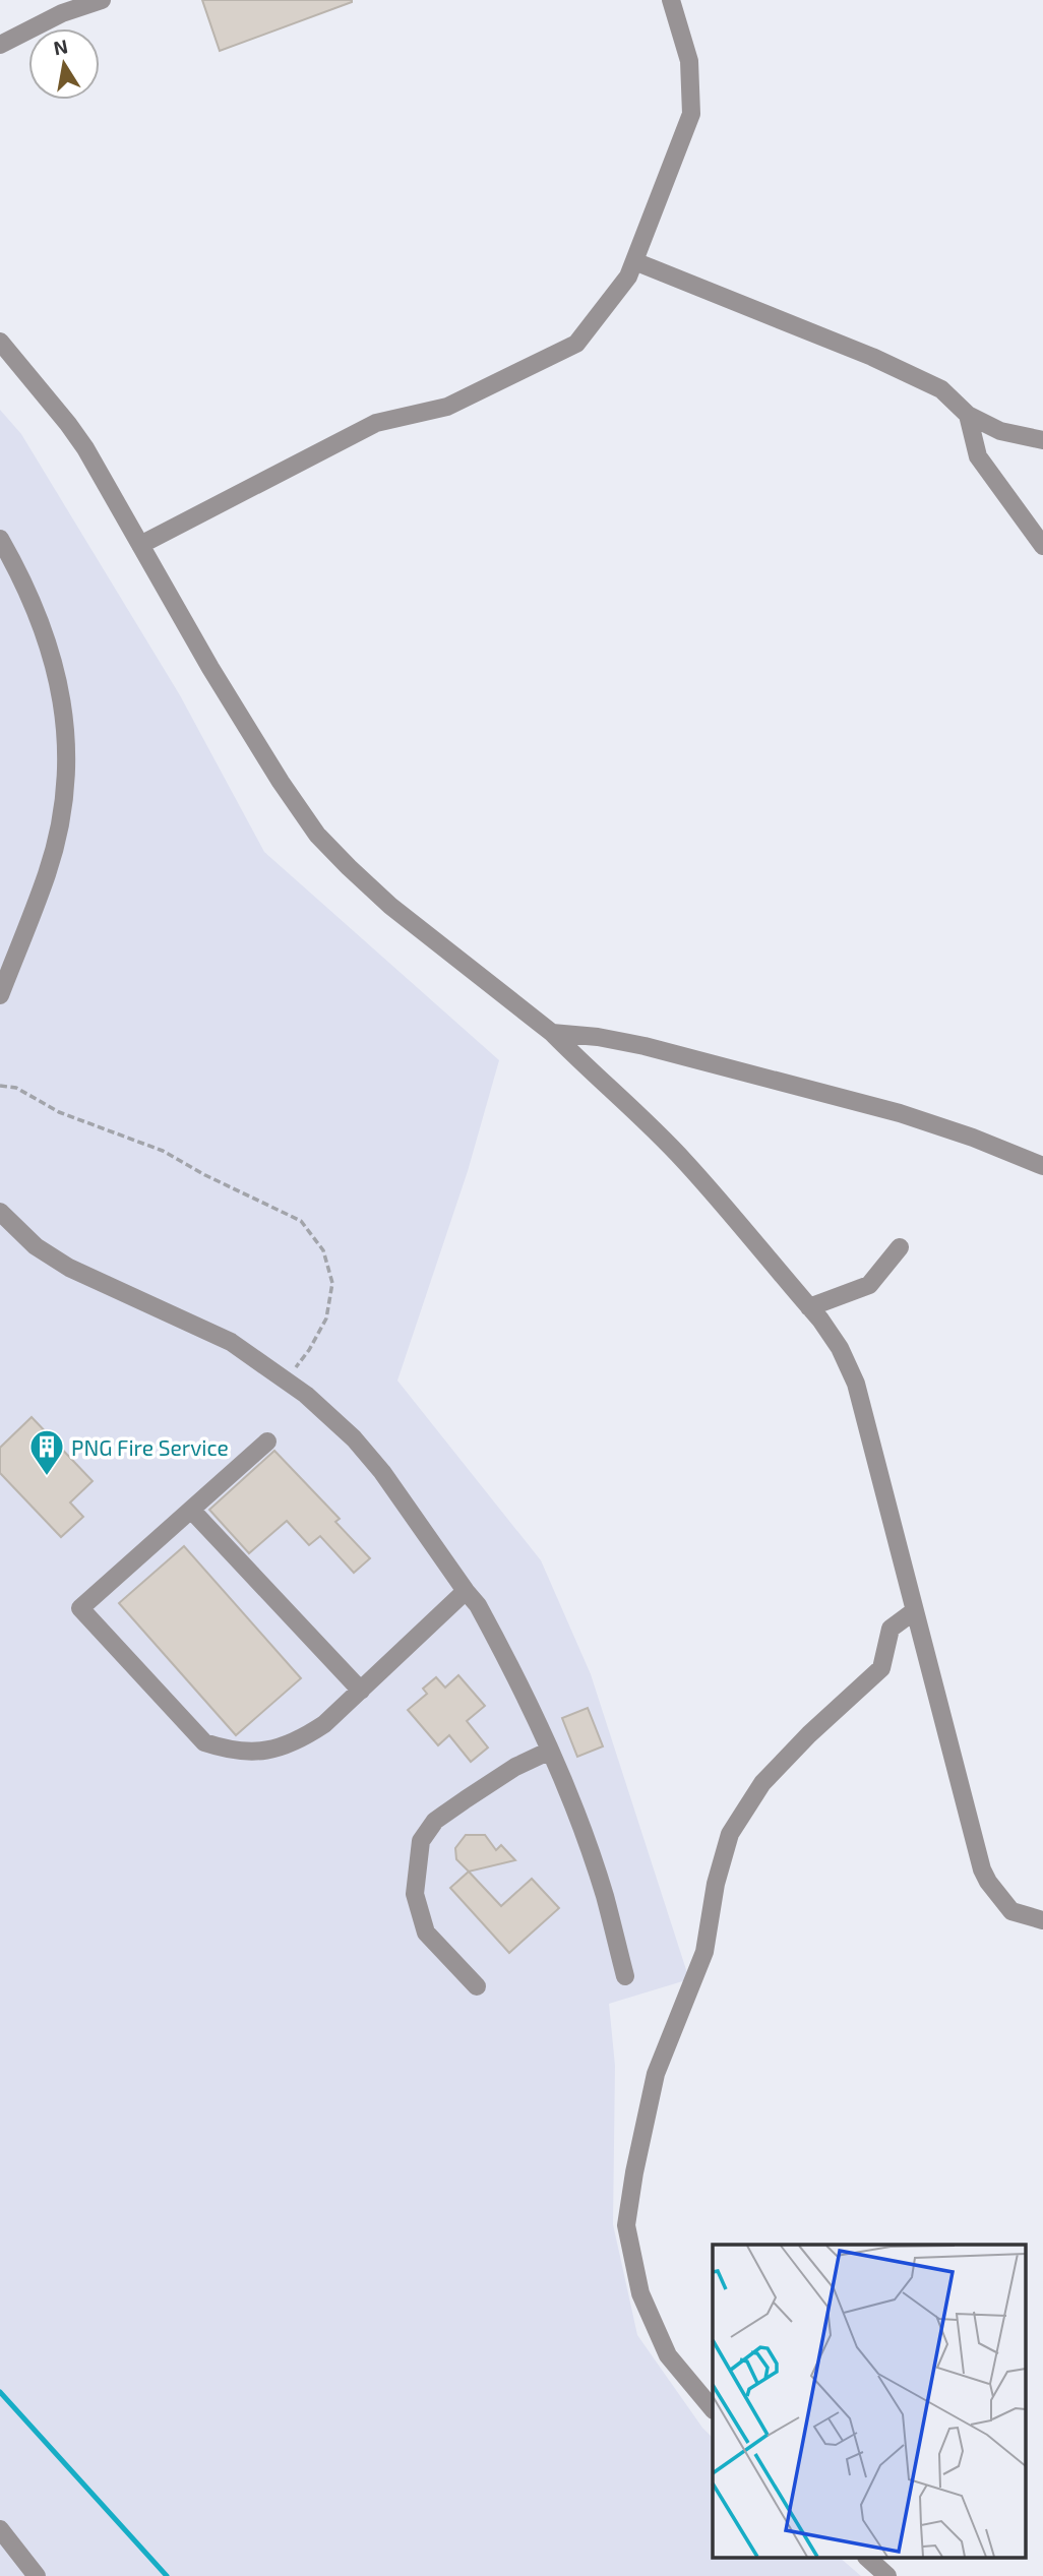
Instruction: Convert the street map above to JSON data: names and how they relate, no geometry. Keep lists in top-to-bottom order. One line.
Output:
{"places":{"building":["PNG Fire Service"]},"north":"top"}
